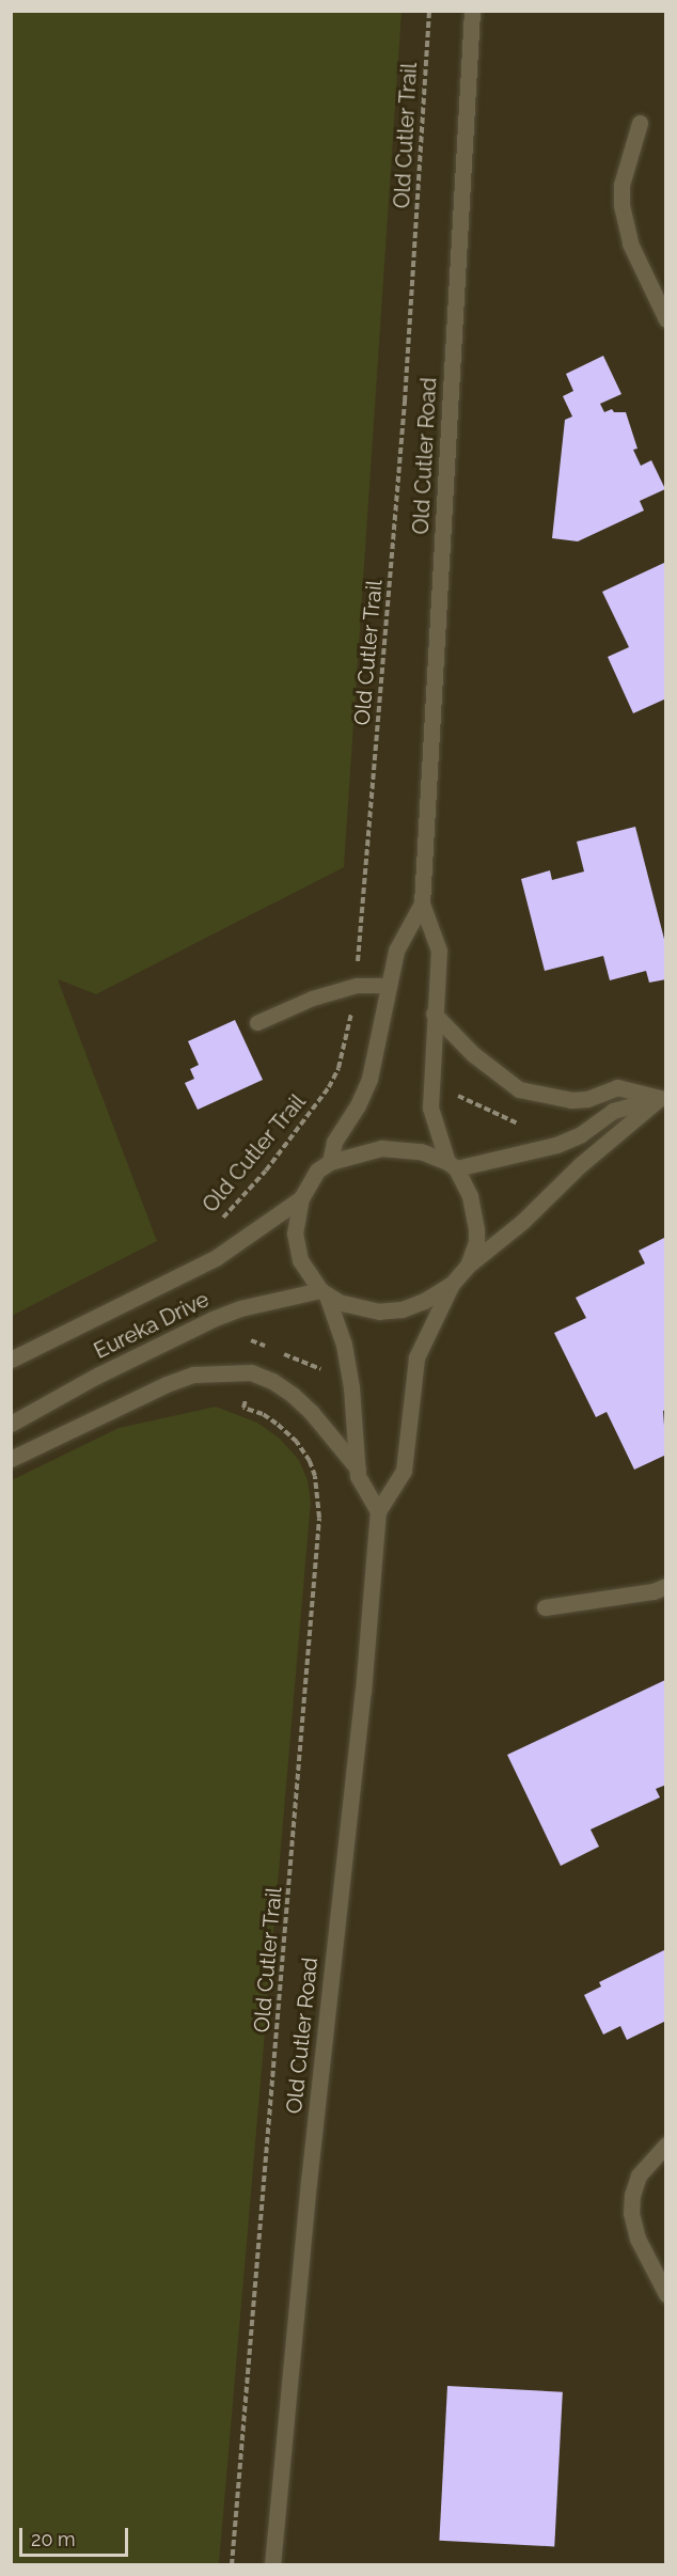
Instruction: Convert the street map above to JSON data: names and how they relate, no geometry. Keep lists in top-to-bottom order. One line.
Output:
{"streets":{"main road":["Old Cutler Road","Eureka Drive"],"path":["Old Cutler Trail"]},"crossings":[["Old Cutler Road","Eureka Drive"]],"scale_bar":"20 m"}
